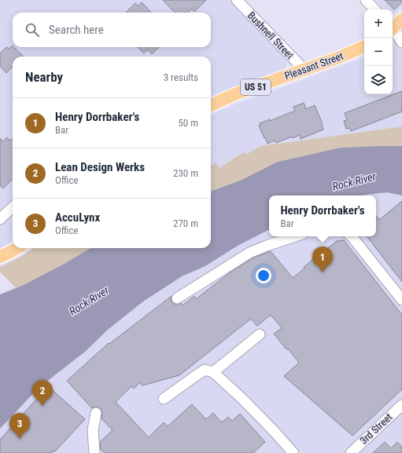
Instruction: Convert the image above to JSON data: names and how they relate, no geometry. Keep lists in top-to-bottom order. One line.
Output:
{"streets":{"main road":["Pleasant Street","US 51"],"street":["Bushnell Street","3rd Street"]},"crossings":[["Bushnell Street","Pleasant Street"]],"water":["Rock River"],"page":{"map_buttons":["+","−"],"search":"Search here","heading":["Nearby","3 results"],"list":[{"mark":"1","name":"Henry Dorrbaker's","note":"Bar","value":"50 m"},{"mark":"2","name":"Lean Design Werks","note":"Office","value":"230 m"},{"mark":"3","name":"AccuLynx","note":"Office","value":"270 m"}],"popup":["Henry Dorrbaker's","Bar"],"pins":["1","2","3"]}}
